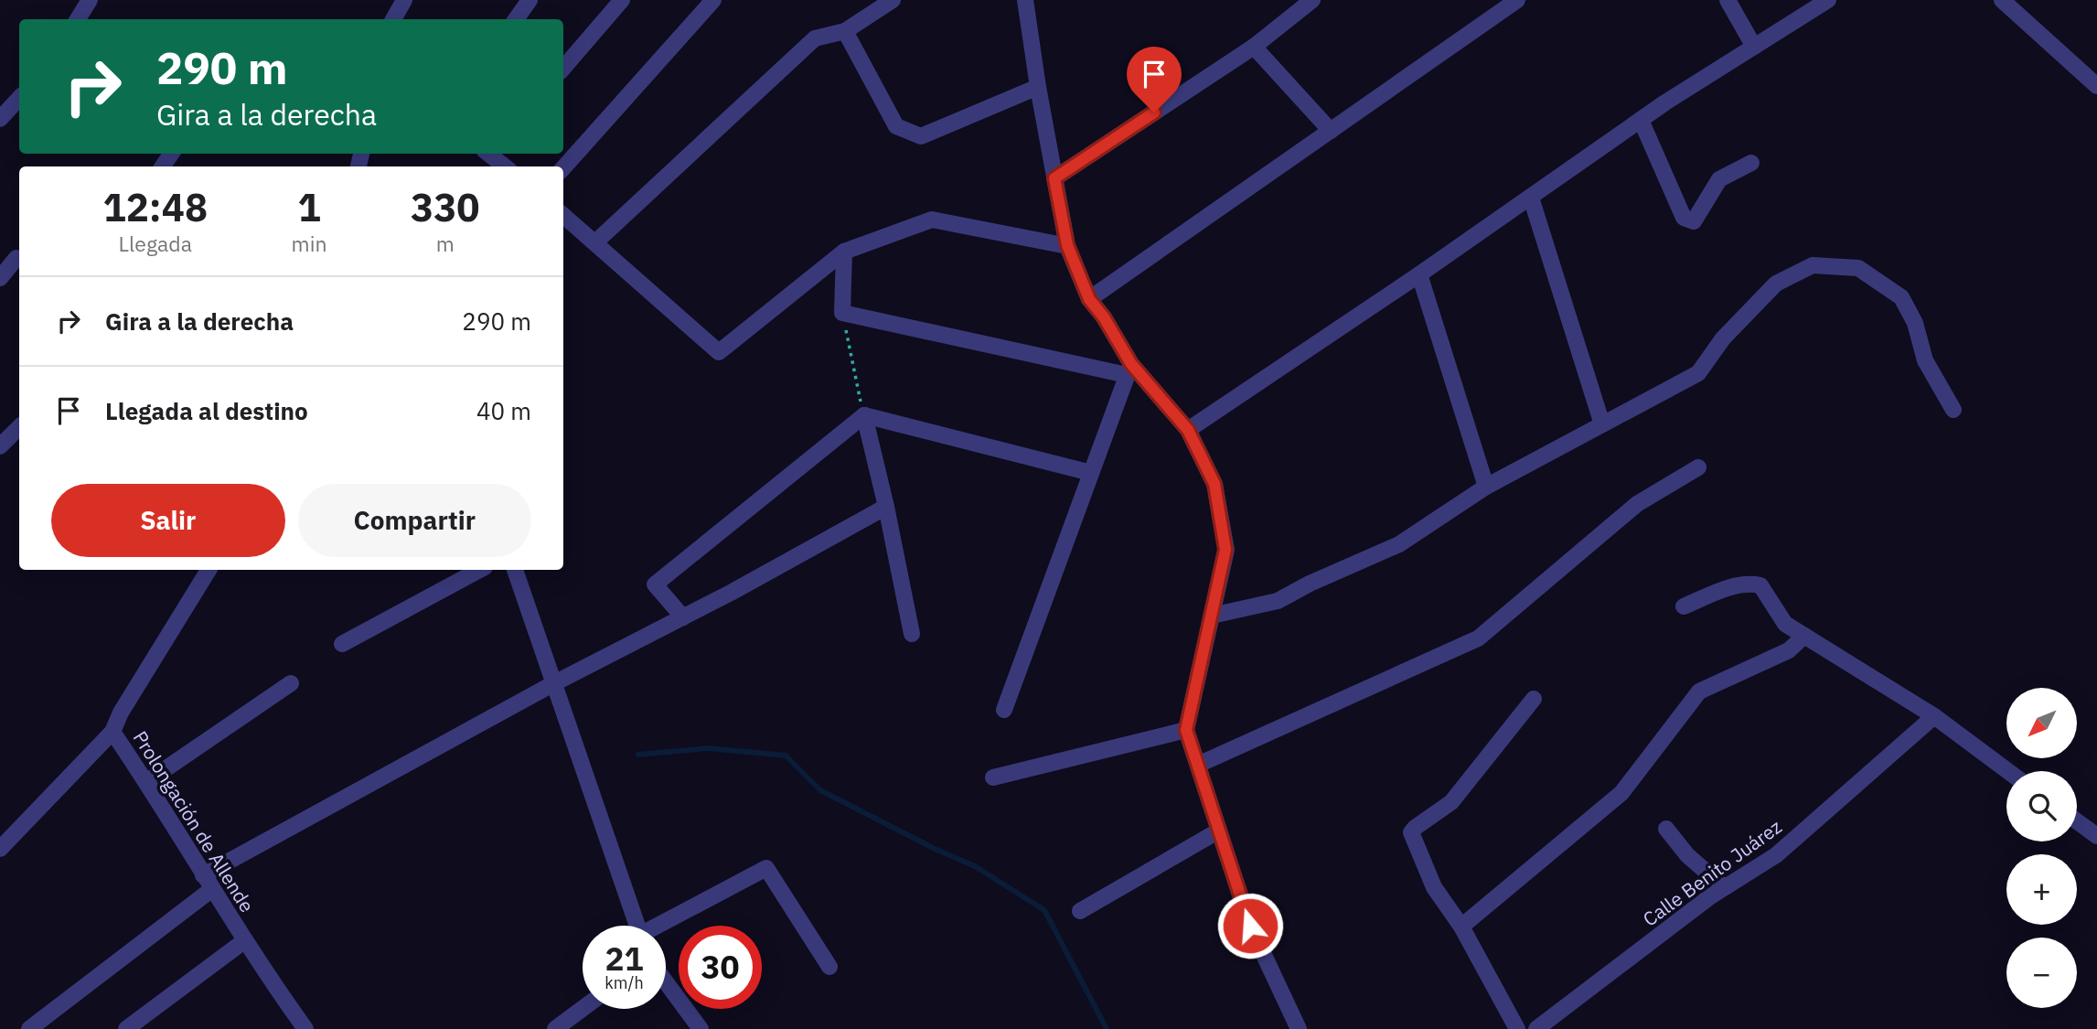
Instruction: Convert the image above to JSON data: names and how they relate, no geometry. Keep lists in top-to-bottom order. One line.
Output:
{"streets":{"street":["Prolongación de Allende","Calle Benito Juárez"]},"north":"bottom left","page":{"turn":["290 m","Gira a la derecha"],"eta":["12:48","Llegada","1","min","330","m"],"list":[{"name":"Gira a la derecha","value":"290 m"},{"name":"Llegada al destino","value":"40 m"}],"buttons":["Salir","Compartir"],"map_buttons":["+","−"],"speed":"21 km/h","limit":"30"}}
